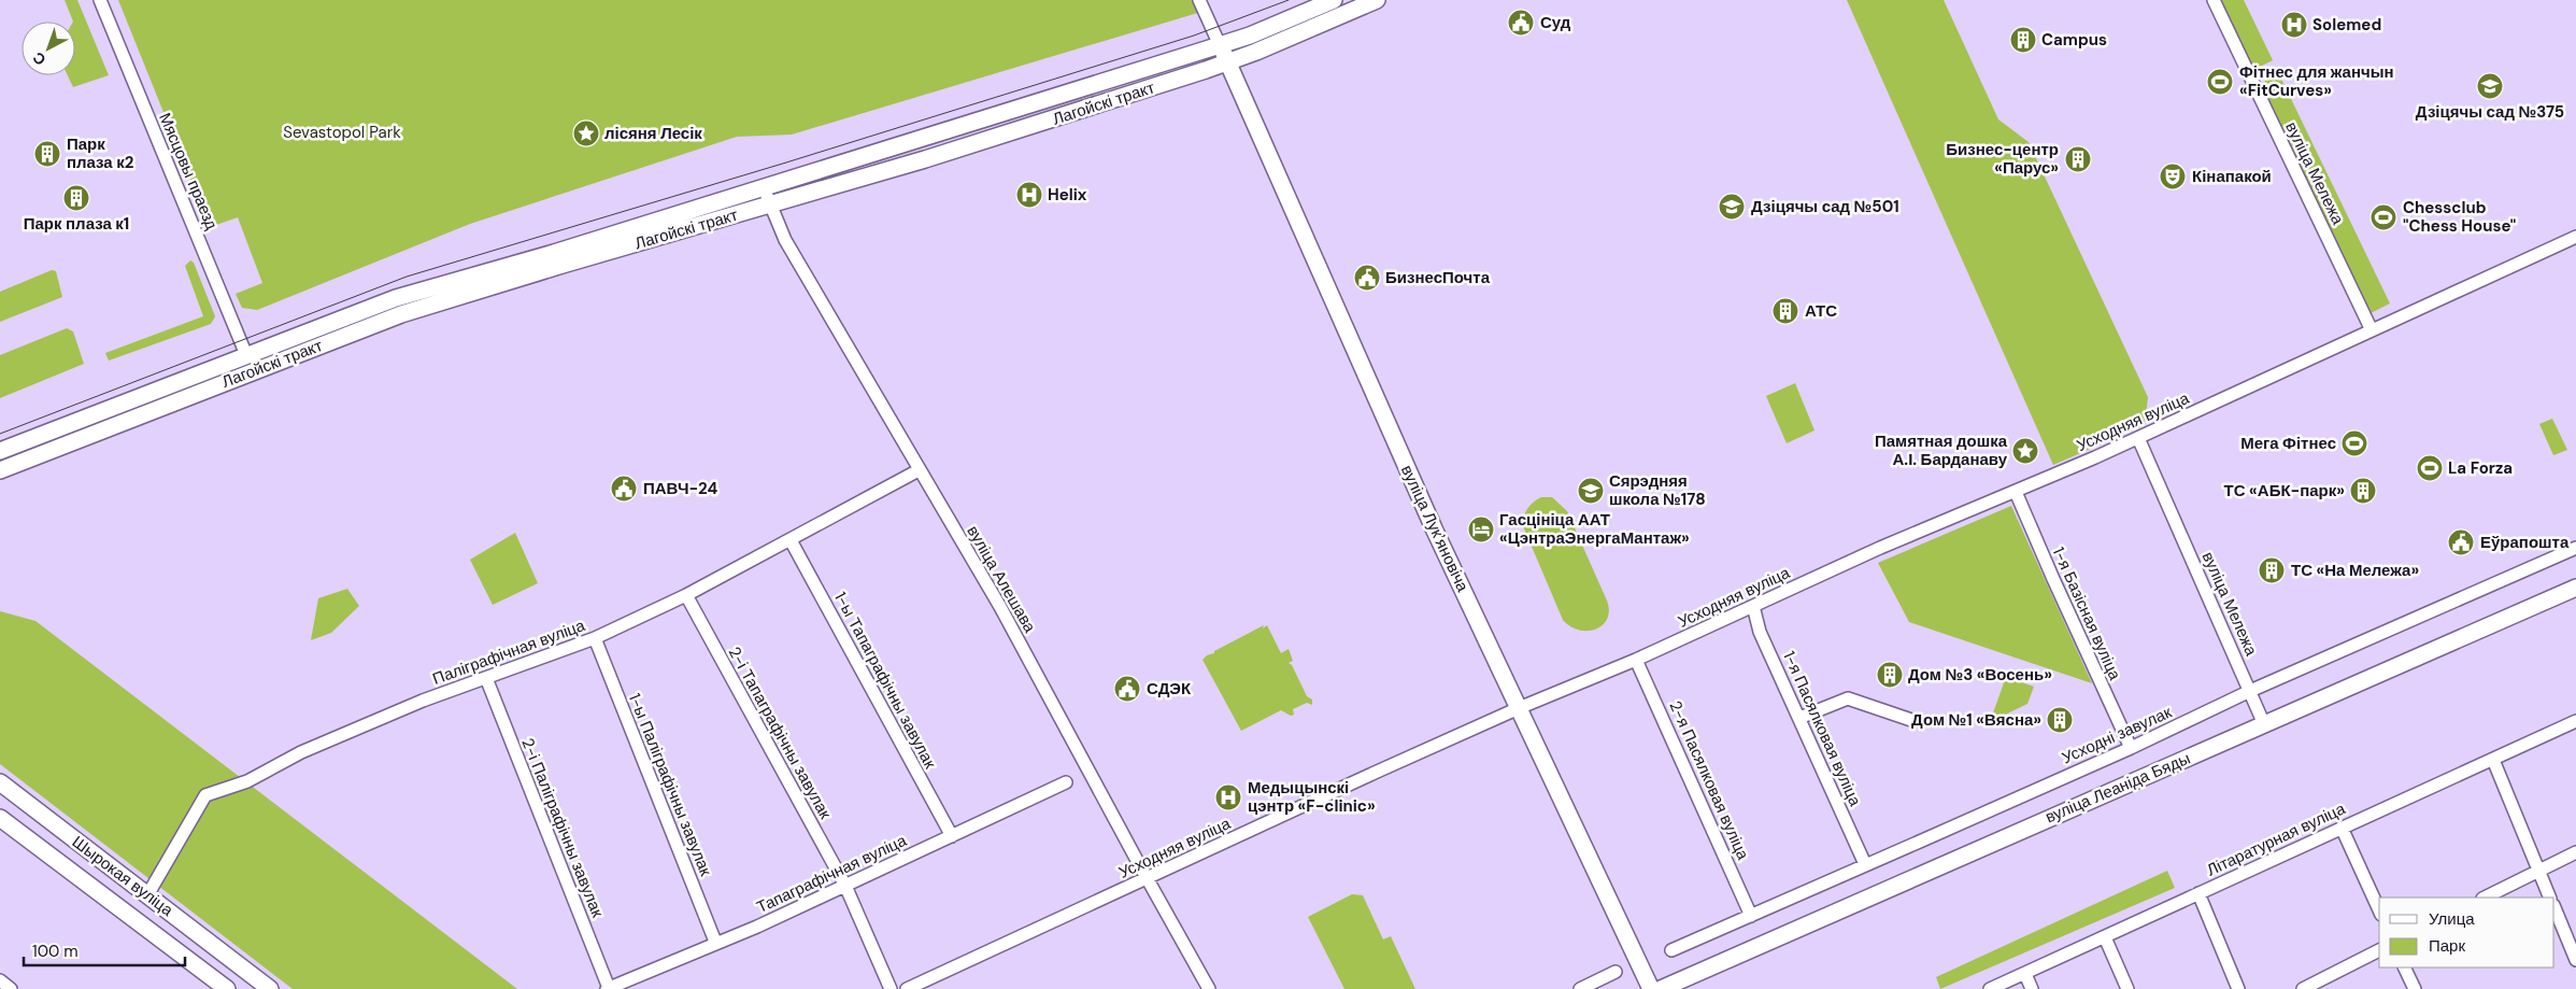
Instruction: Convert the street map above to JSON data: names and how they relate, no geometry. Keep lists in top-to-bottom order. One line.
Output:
{"streets":{"main road":["Лагойскі тракт","вуліца Лукʼяновіча","вуліца Леаніда Бяды","Шырокая вуліца"],"street":["Мясцовы праезд","вуліца Мележа","Усходняя вуліца","вуліца Алешава","1-я Базісная вуліца","Паліграфічная вуліца","1-ы Тапаграфічны завулак","1-я Пасялковая вуліца","2-і Тапаграфічны завулак","Усходні завулак","2-я Пасялковая вуліца","1-ы Паліграфічны завулак","2-і Паліграфічны завулак","Літаратурная вуліца","Тапаграфічная вуліца"]},"crossings":[["Лагойскі тракт","Мясцовы праезд"],["Лагойскі тракт","вуліца Лукʼяновіча"],["Лагойскі тракт","вуліца Алешава"],["вуліца Мележа","Усходняя вуліца"],["вуліца Мележа","Усходні завулак"],["вуліца Мележа","вуліца Леаніда Бяды"],["Усходняя вуліца","вуліца Лукʼяновіча"],["Усходняя вуліца","вуліца Алешава"],["Усходняя вуліца","1-я Базісная вуліца"],["Усходняя вуліца","1-я Пасялковая вуліца"],["Усходняя вуліца","2-я Пасялковая вуліца"],["вуліца Алешава","Паліграфічная вуліца"],["1-я Базісная вуліца","Усходні завулак"],["Паліграфічная вуліца","1-ы Тапаграфічны завулак"],["Паліграфічная вуліца","2-і Тапаграфічны завулак"],["Паліграфічная вуліца","1-ы Паліграфічны завулак"],["Паліграфічная вуліца","2-і Паліграфічны завулак"],["Паліграфічная вуліца","Шырокая вуліца"],["1-ы Тапаграфічны завулак","Тапаграфічная вуліца"],["1-я Пасялковая вуліца","Усходні завулак"],["2-і Тапаграфічны завулак","Тапаграфічная вуліца"],["Усходні завулак","2-я Пасялковая вуліца"],["1-ы Паліграфічны завулак","Тапаграфічная вуліца"],["2-і Паліграфічны завулак","Тапаграфічная вуліца"]],"parks":["Sevastopol Park"],"places":{"public building":["Суд","БизнесПочта","ПАВЧ-24","Еўрапошта","СДЭК"],"hospital":["Solemed","Helix","Медыцынскі цэнтр «F-clinic»"],"building":["Campus","Парк плаза к2","Бизнес-центр «Парус»","Парк плаза к1","АТС","ТС «АБК-парк»","ТС «На Мележа»","Дом №3 «Восень»","Дом №1 «Вясна»"],"sports":["Фітнес для жанчын «FitCurves»","Chessclub \"Chess House\"","Мега Фітнес","La Forza"],"school or university":["Дзіцячы сад №375","Дзіцячы сад №501","Сярэдняя школа №178"],"place":["лісяня Лесік","Памятная дошка А.І. Барданаву"],"theatre":["Кінапакой"],"hotel":["Гасцініца ААТ «ЦэнтраЭнергаМантаж»"]},"legend":["Улица","Парк"],"scale_bar":"100 m","north":"bottom left"}
